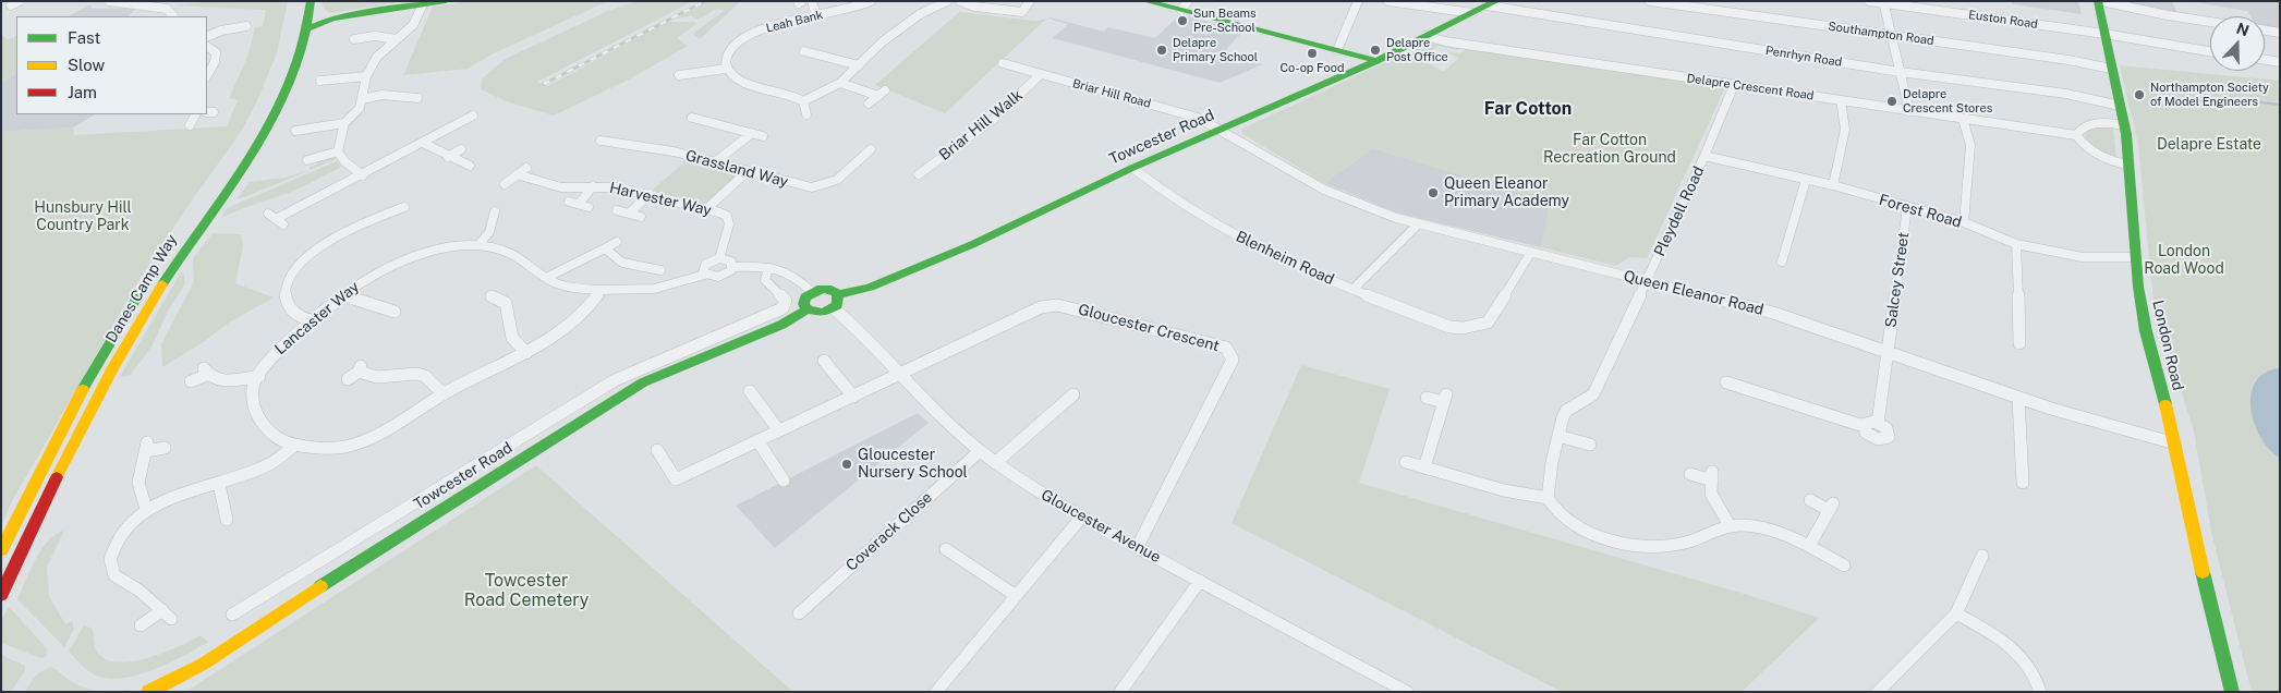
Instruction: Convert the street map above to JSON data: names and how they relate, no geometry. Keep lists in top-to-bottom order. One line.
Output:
{"streets":{"main road":["Towcester Road","Danes Camp Way","London Road"],"street":["Euston Road","Leah Bank","Southampton Road","Penrhyn Road","Delapre Crescent Road","Briar Hill Road","Briar Hill Walk","Grassland Way","Harvester Way","Pleydell Road","Forest Road","Blenheim Road","Salcey Street","Queen Eleanor Road","Lancaster Way","Gloucester Crescent","Gloucester Avenue","Coverack Close"]},"crossings":[["Euston Road","London Road"],["Southampton Road","London Road"],["Penrhyn Road","Towcester Road"],["Penrhyn Road","London Road"],["Delapre Crescent Road","Towcester Road"],["Delapre Crescent Road","Pleydell Road"],["Briar Hill Road","Briar Hill Walk"],["Briar Hill Road","Towcester Road"],["Briar Hill Road","Queen Eleanor Road"],["Towcester Road","Blenheim Road"],["Towcester Road","Queen Eleanor Road"],["Towcester Road","Gloucester Avenue"],["Pleydell Road","Forest Road"],["Pleydell Road","Queen Eleanor Road"],["Forest Road","Salcey Street"],["Forest Road","London Road"],["Blenheim Road","Queen Eleanor Road"],["Salcey Street","Queen Eleanor Road"],["Queen Eleanor Road","London Road"],["Gloucester Crescent","Gloucester Avenue"],["Gloucester Avenue","Coverack Close"]],"districts":["Far Cotton"],"parks":["Far Cotton Recreation Ground","Delapre Estate","Hunsbury Hill Country Park","London Road Wood","Towcester Road Cemetery"],"places":["Sun Beams Pre-School","Delapre Primary School","Delapre Post Office","Co-op Food","Northampton Society of Model Engineers","Delapre Crescent Stores","Queen Eleanor Primary Academy","Gloucester Nursery School"],"legend":["Fast","Slow","Jam"],"north":"top"}
